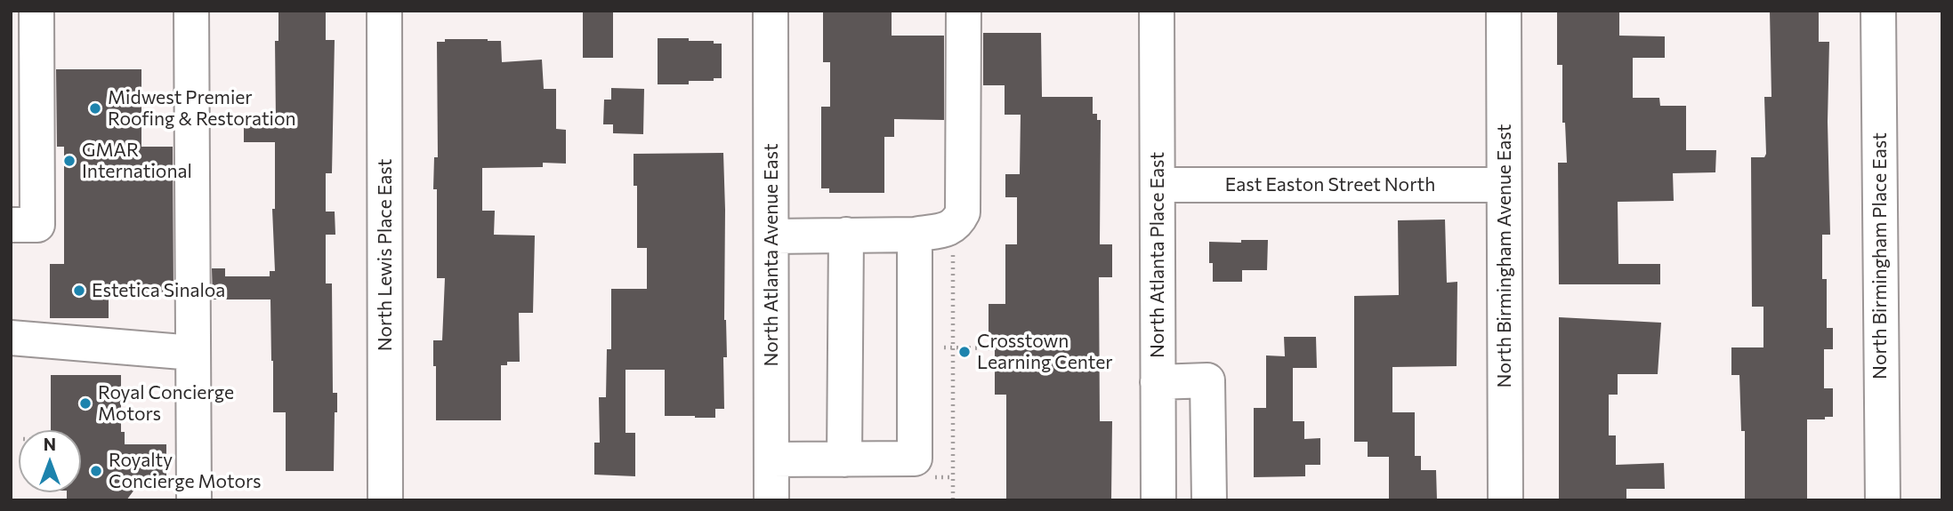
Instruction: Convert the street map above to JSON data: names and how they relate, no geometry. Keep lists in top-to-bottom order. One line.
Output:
{"streets":{"street":["East Easton Street North","North Lewis Place East","North Atlanta Avenue East","North Atlanta Place East","North Birmingham Avenue East","North Birmingham Place East"]},"crossings":[["East Easton Street North","North Atlanta Place East"],["East Easton Street North","North Birmingham Avenue East"]],"places":["Midwest Premier Roofing & Restoration","GMAR International","Estetica Sinaloa","Crosstown Learning Center","Royal Concierge Motors","Royalty Concierge Motors"],"north":"top"}
